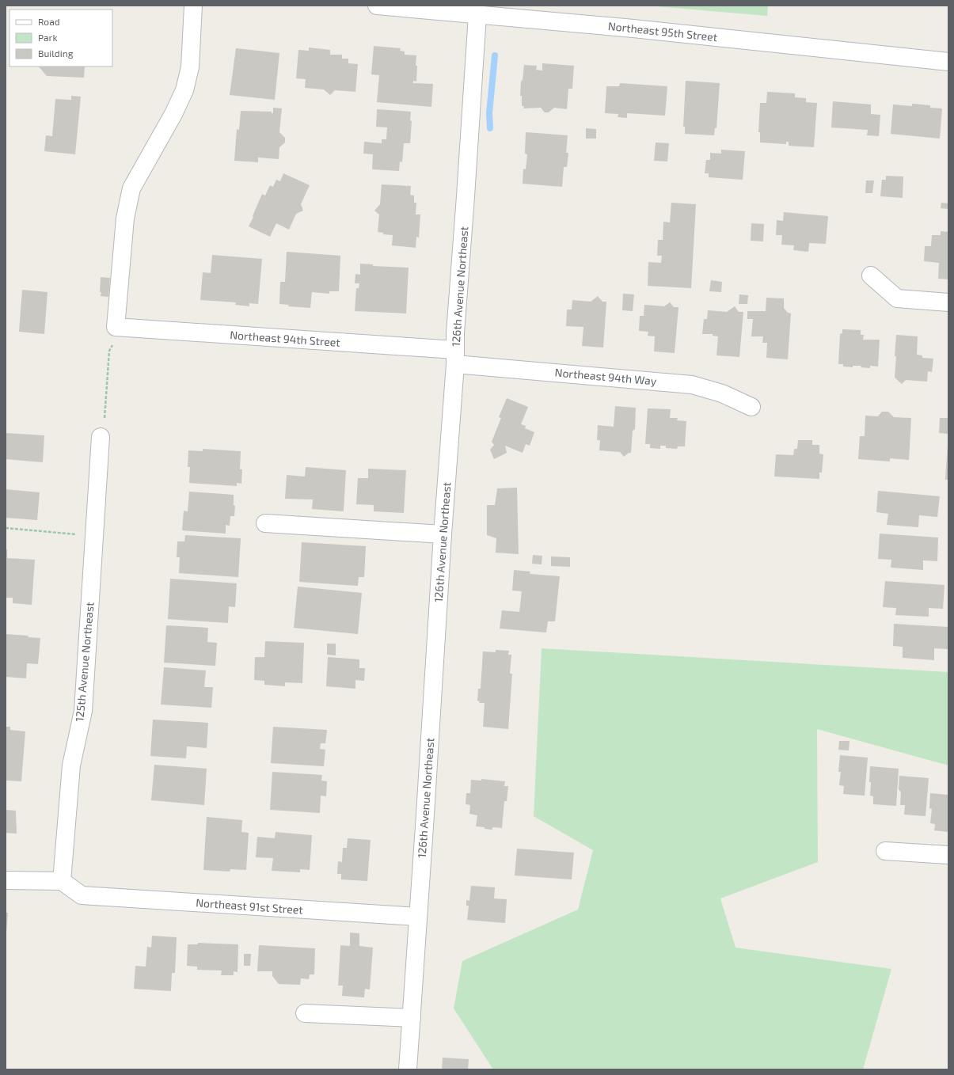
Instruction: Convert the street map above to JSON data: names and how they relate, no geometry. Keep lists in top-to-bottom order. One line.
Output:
{"streets":{"street":["Northeast 95th Street","126th Avenue Northeast","Northeast 94th Street","Northeast 94th Way","125th Avenue Northeast","Northeast 91st Street"]},"crossings":[["Northeast 95th Street","126th Avenue Northeast"],["126th Avenue Northeast","Northeast 94th Street"],["126th Avenue Northeast","Northeast 94th Way"],["126th Avenue Northeast","Northeast 91st Street"],["Northeast 94th Street","Northeast 94th Way"],["125th Avenue Northeast","Northeast 91st Street"]],"legend":["Road","Park","Building"]}
